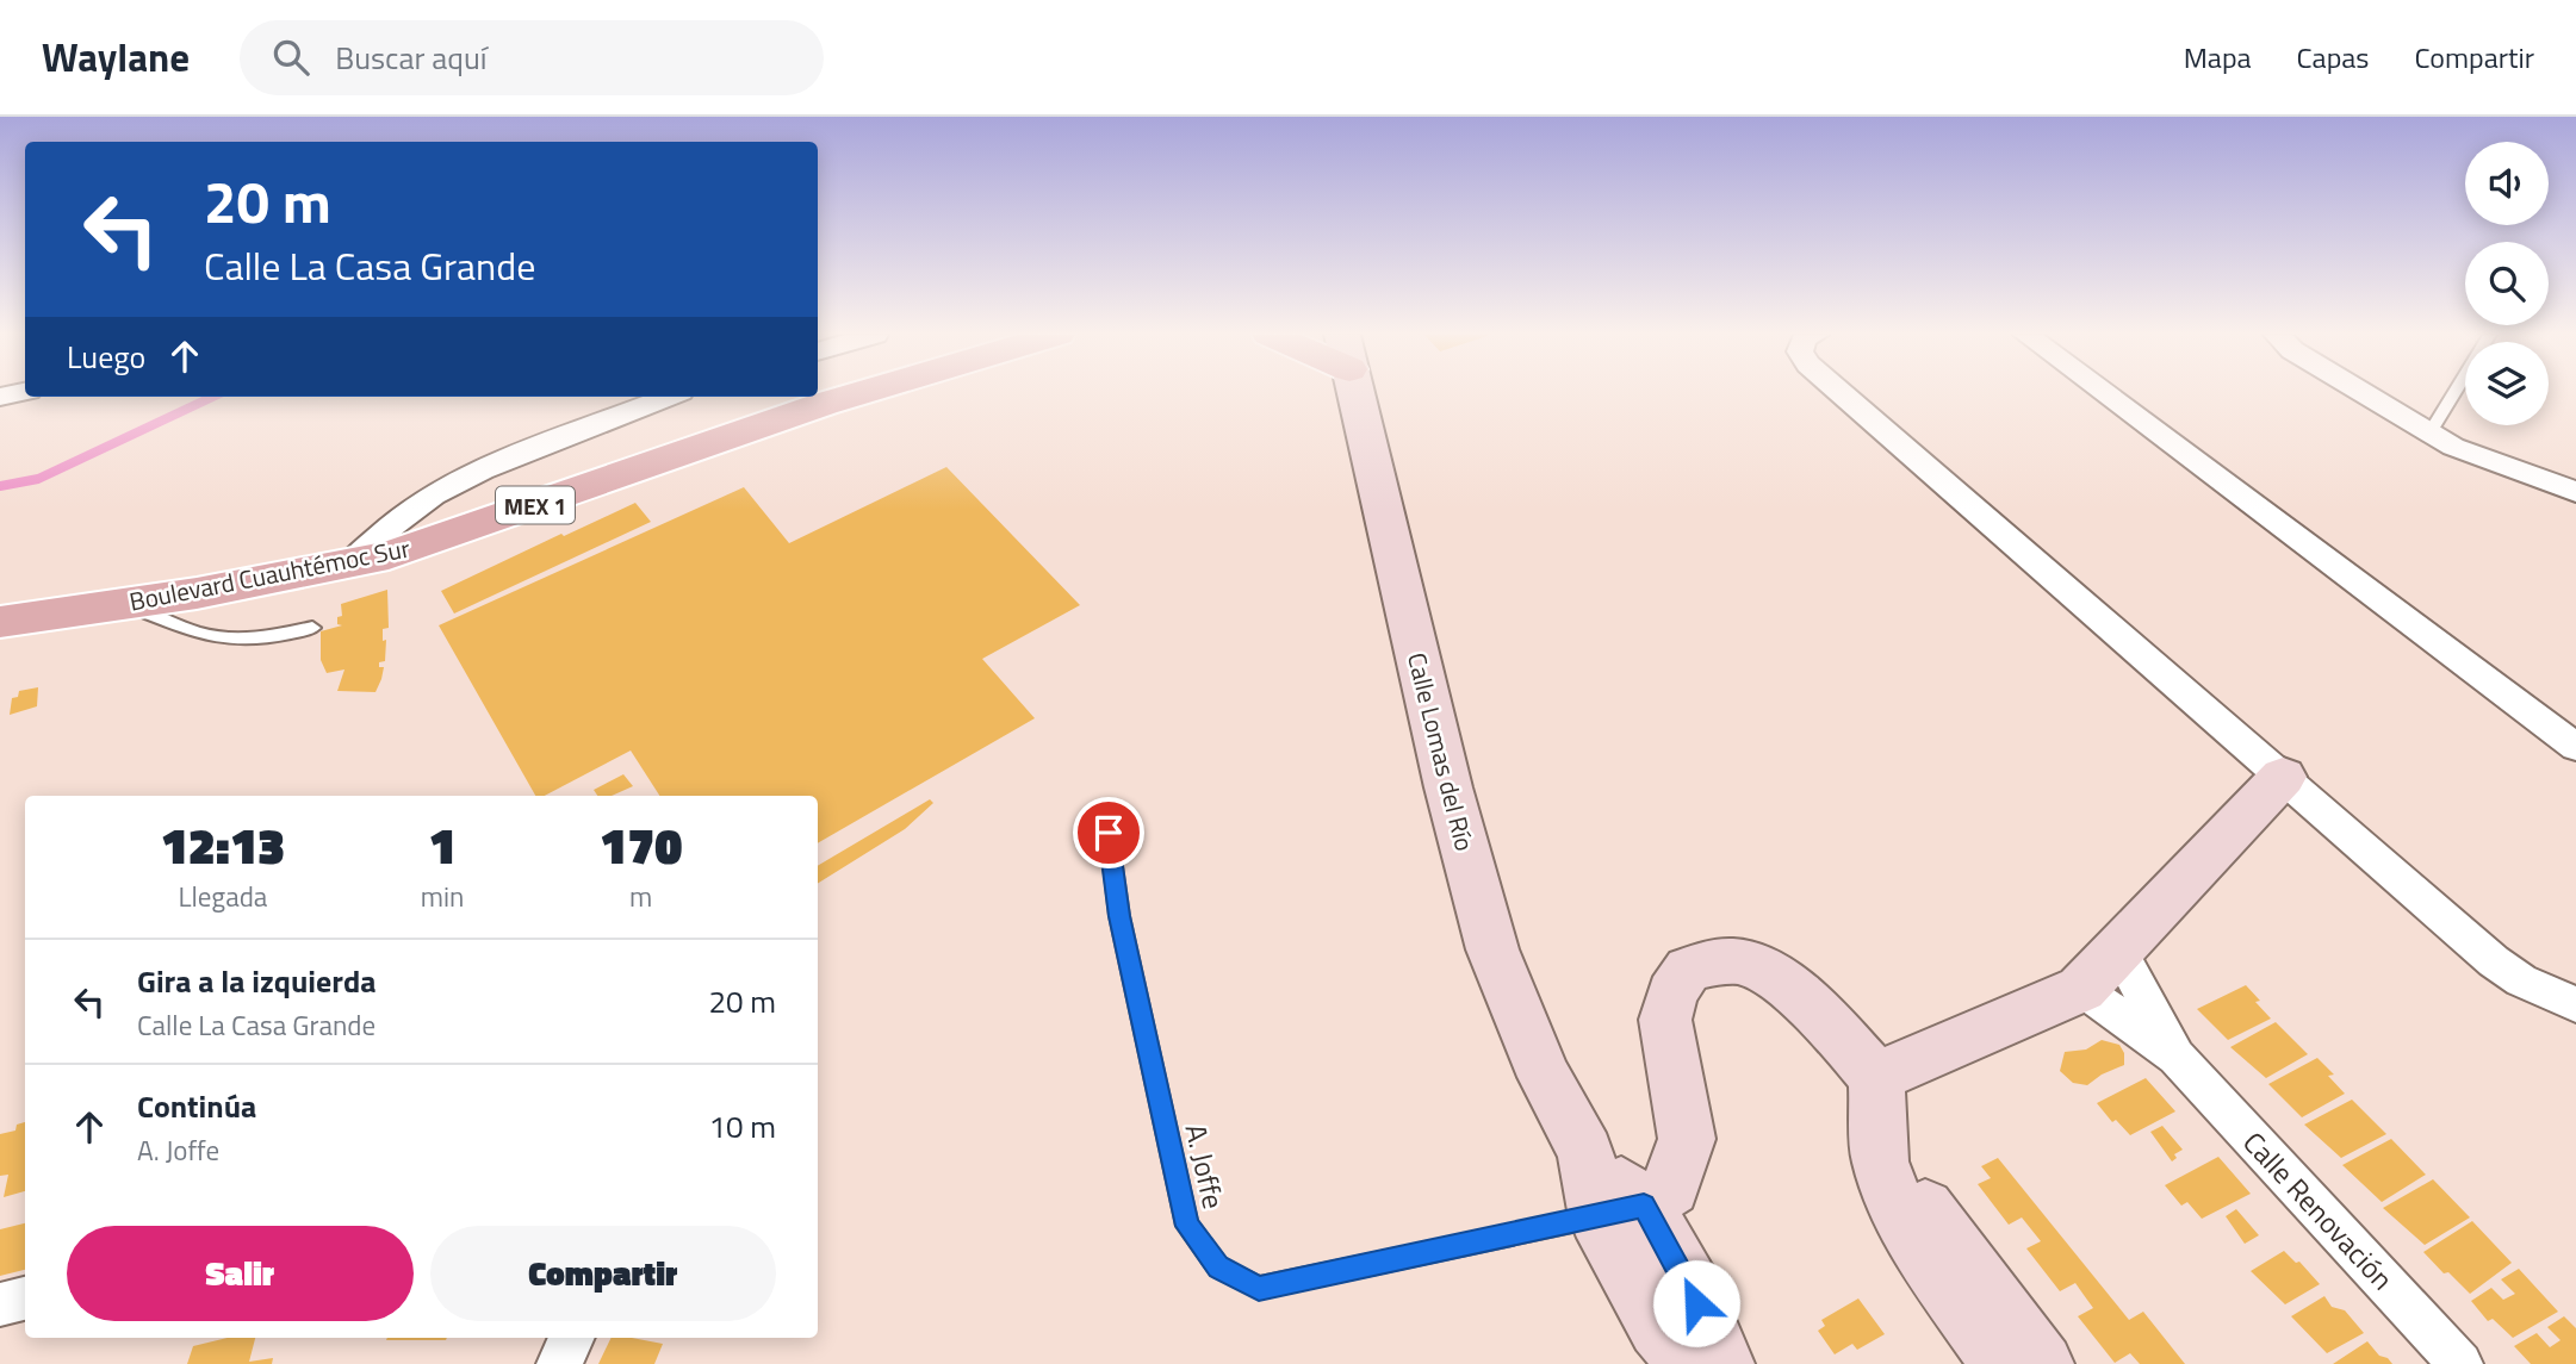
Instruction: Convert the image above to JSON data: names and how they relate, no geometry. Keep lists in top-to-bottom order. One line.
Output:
{"streets":{"main road":["MEX 1","Boulevard Cuauhtémoc Sur"],"street":["Calle Lomas del Río","Calle Renovación"],"lane":["A. Joffe"]},"crossings":[["Calle Lomas del Río","A. Joffe"]],"page":{"header":"Waylane","search":"Buscar aquí","nav":["Mapa","Capas","Compartir"],"turn":["20 m","Calle La Casa Grande"],"then":"Luego","eta":["12:13","Llegada","1","min","170","m"],"list":[{"name":"Gira a la izquierda","note":"Calle La Casa Grande","value":"20 m"},{"name":"Continúa","note":"A. Joffe","value":"10 m"}],"buttons":["Salir","Compartir"]}}
